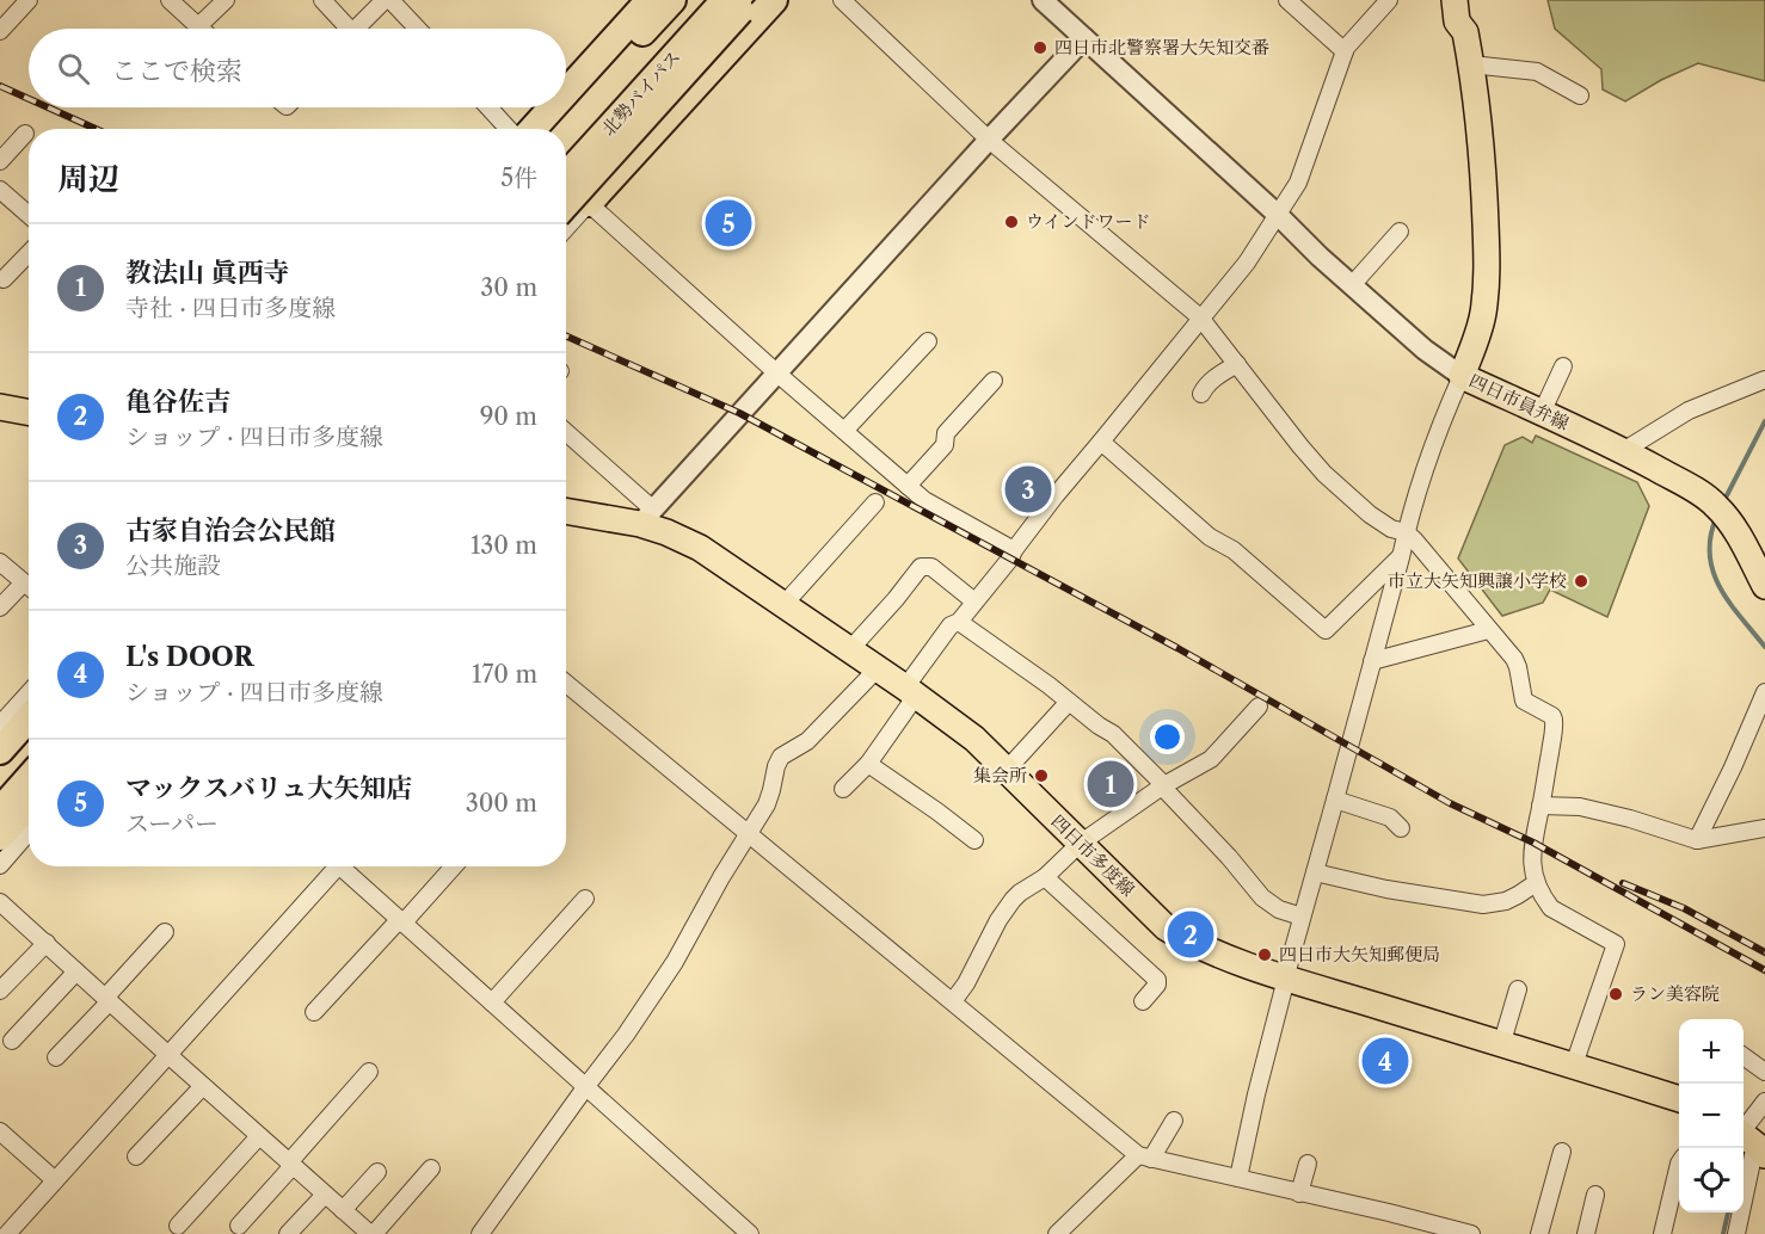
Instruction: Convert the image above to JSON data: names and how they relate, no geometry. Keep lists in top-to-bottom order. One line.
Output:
{"streets":{"highway":["北勢バイパス"],"main road":["四日市員弁線","四日市多度線"]},"places":["四日市北警察署大矢知交番","ウインドワード","市立大矢知興譲小学校","集会所","四日市大矢知郵便局","ラン美容院"],"page":{"search":"ここで検索","heading":["周辺","5件"],"pins":["5","3","1","2","4"],"list":[{"mark":"1","name":"教法山 眞西寺","note":"寺社 · 四日市多度線","value":"30 m"},{"mark":"2","name":"亀谷佐吉","note":"ショップ · 四日市多度線","value":"90 m"},{"mark":"3","name":"古家自治会公民館","note":"公共施設","value":"130 m"},{"mark":"4","name":"L's DOOR","note":"ショップ · 四日市多度線","value":"170 m"},{"mark":"5","name":"マックスバリュ大矢知店","note":"スーパー","value":"300 m"}],"map_buttons":["+","−"]}}
